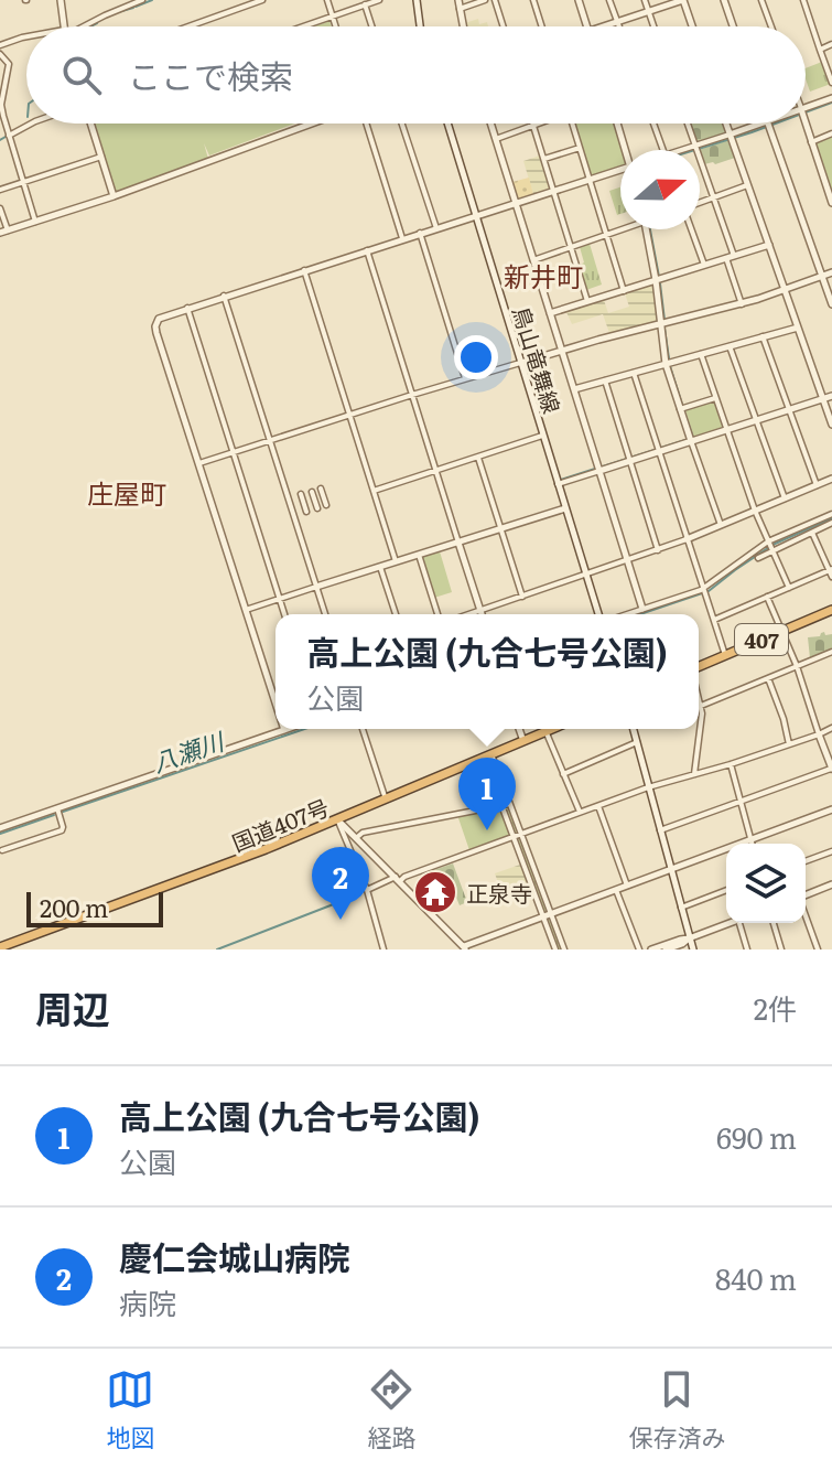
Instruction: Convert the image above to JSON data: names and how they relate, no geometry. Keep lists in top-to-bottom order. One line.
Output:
{"streets":{"highway":["407","国道407号"],"street":["鳥山竜舞線"]},"districts":["新井町","庄屋町"],"water":["八瀬川"],"places":{"temple":["正泉寺"]},"scale_bar":"200 m","north":"right","page":{"search":"ここで検索","popup":["高上公園 (九合七号公園)","公園"],"pins":["1","2"],"scale":"200 m","heading":["周辺","2件"],"list":[{"mark":"1","name":"高上公園 (九合七号公園)","note":"公園","value":"690 m"},{"mark":"2","name":"慶仁会城山病院","note":"病院","value":"840 m"}],"nav":["地図","経路","保存済み"]}}
